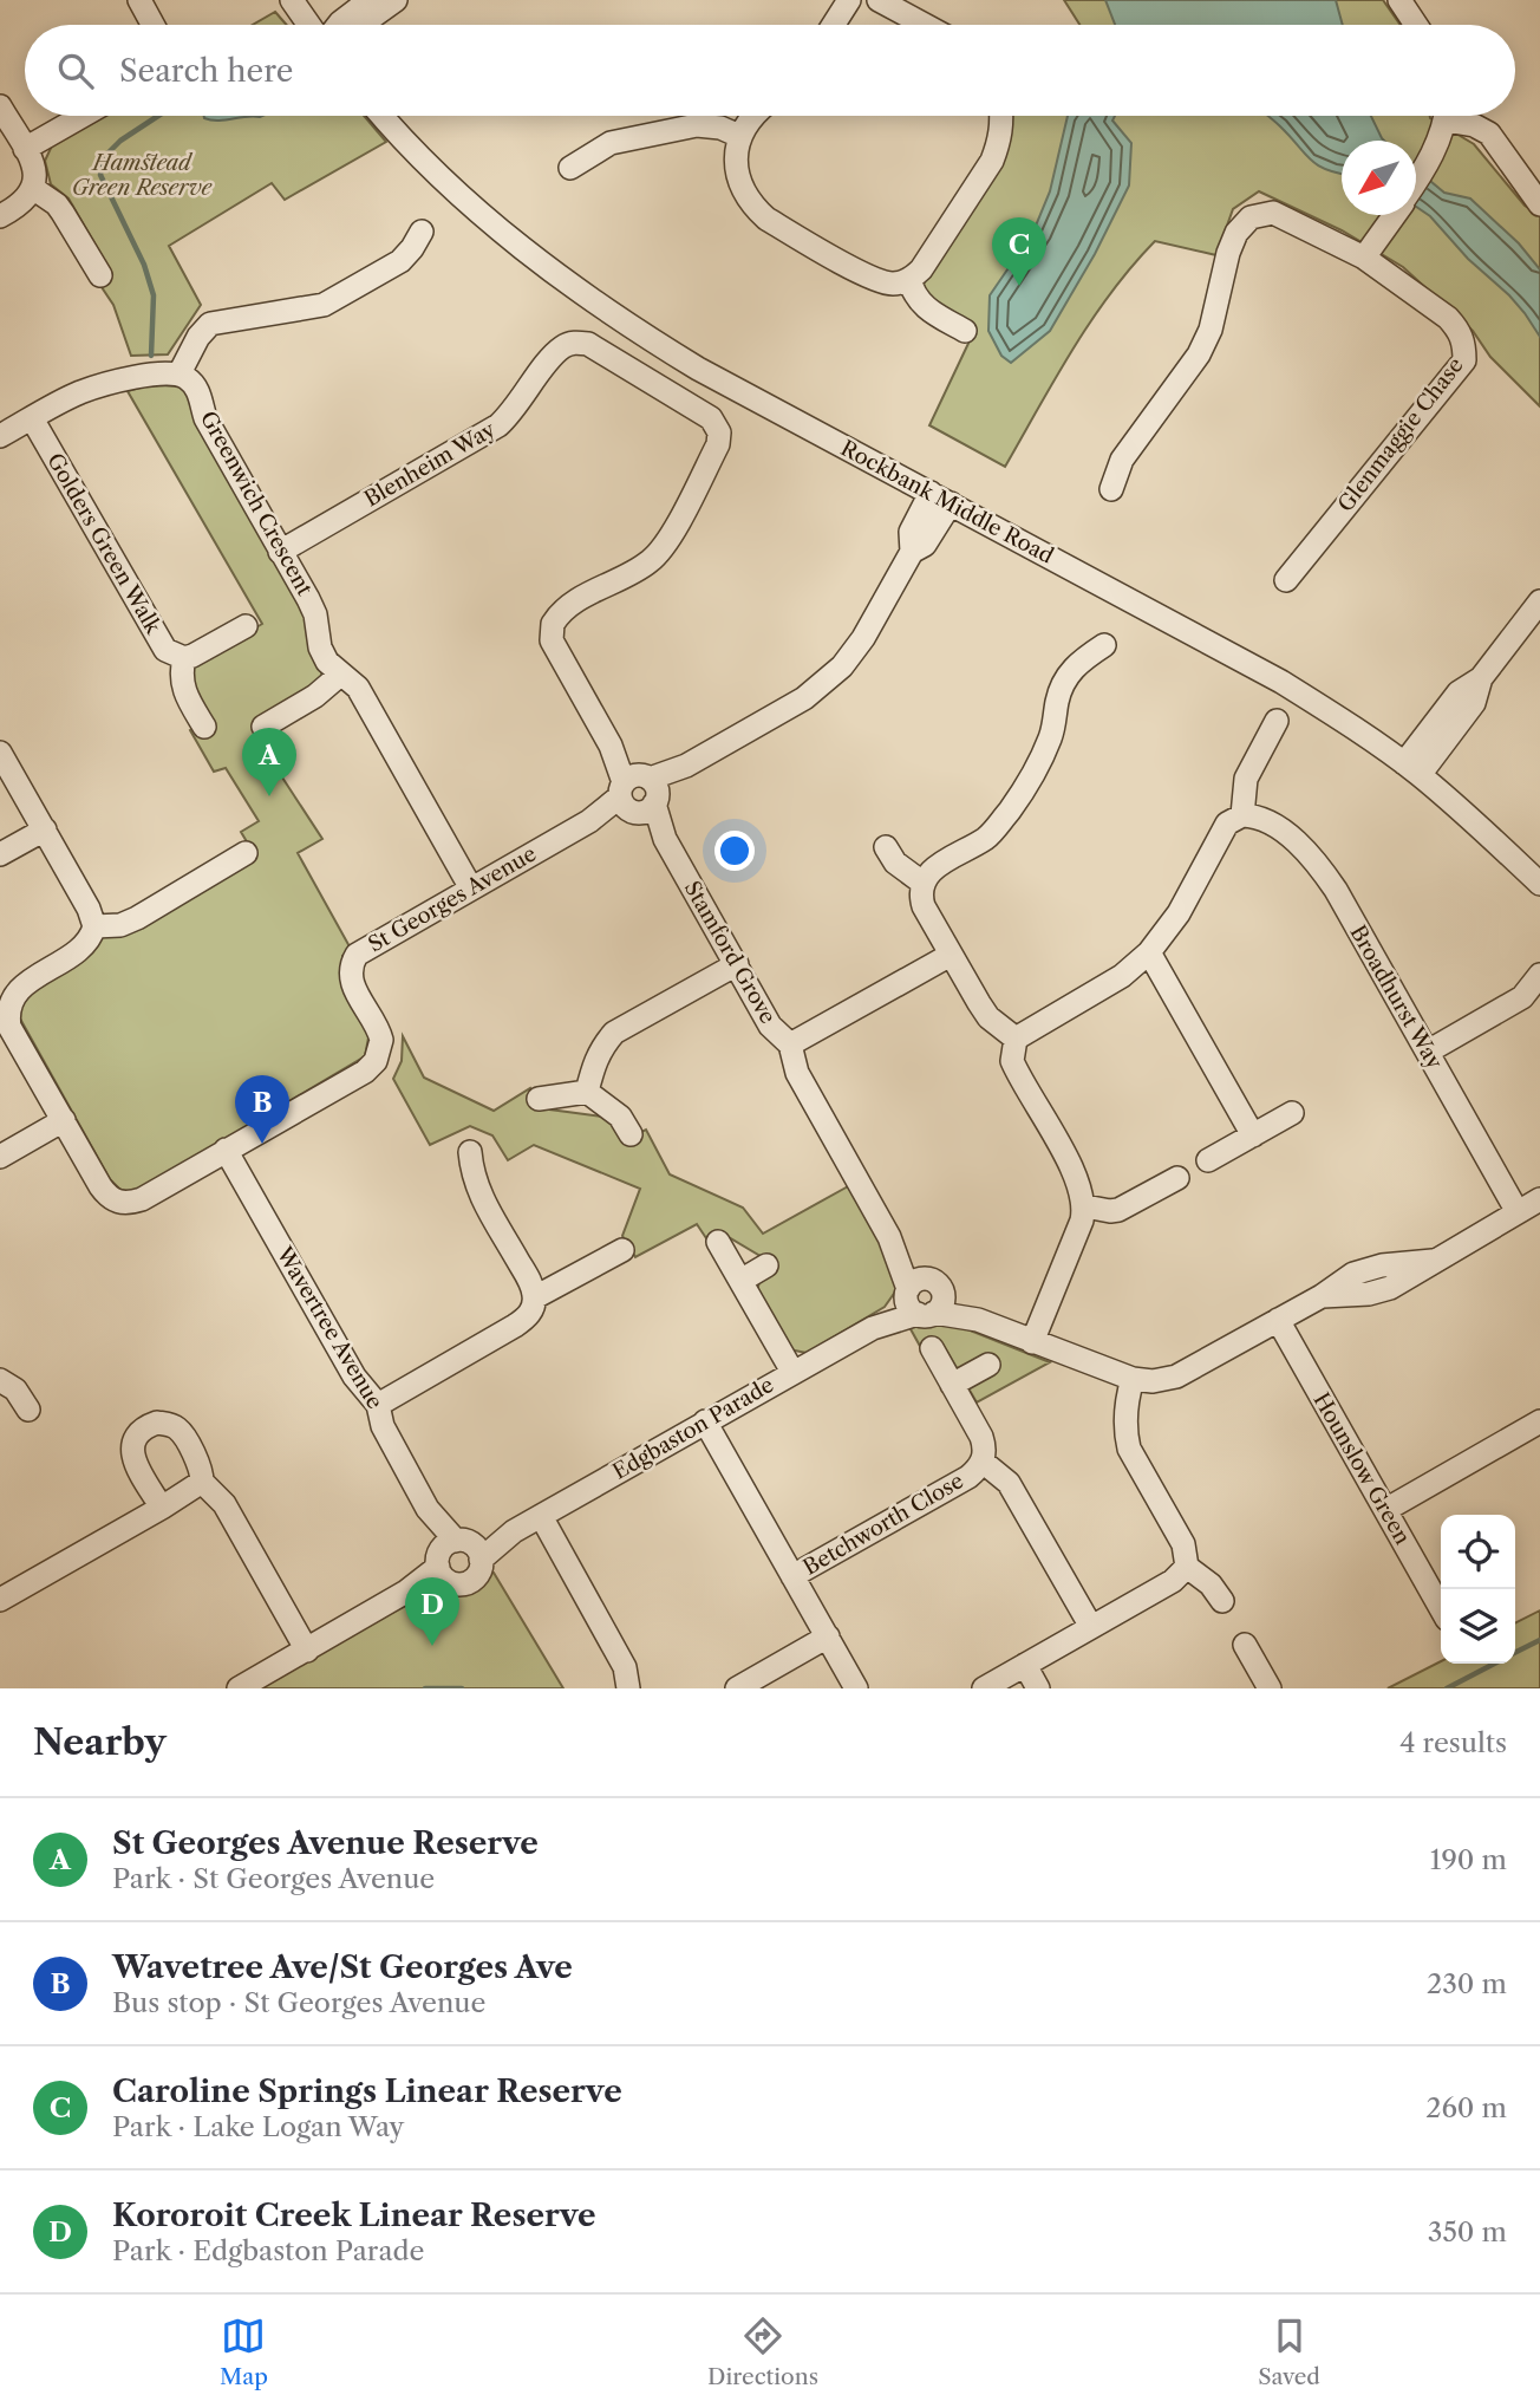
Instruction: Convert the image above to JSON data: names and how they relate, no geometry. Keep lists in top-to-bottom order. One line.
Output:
{"streets":{"street":["Glenmaggie Chase","Blenheim Way","Rockbank Middle Road","Greenwich Crescent","Golders Green Walk","St Georges Avenue","Stamford Grove","Broadhurst Way","Wavertree Avenue","Edgbaston Parade","Hounslow Green","Betchworth Close"]},"crossings":[["Blenheim Way","Greenwich Crescent"],["Blenheim Way","St Georges Avenue"],["Blenheim Way","Stamford Grove"],["Rockbank Middle Road","St Georges Avenue"],["Greenwich Crescent","St Georges Avenue"],["St Georges Avenue","Stamford Grove"],["St Georges Avenue","Wavertree Avenue"],["Stamford Grove","Edgbaston Parade"],["Wavertree Avenue","Edgbaston Parade"]],"parks":["Hamstead Green Reserve"],"north":"bottom left","page":{"search":"Search here","pins":["C","A","B","D"],"heading":["Nearby","4 results"],"list":[{"mark":"A","name":"St Georges Avenue Reserve","note":"Park · St Georges Avenue","value":"190 m"},{"mark":"B","name":"Wavetree Ave/St Georges Ave","note":"Bus stop · St Georges Avenue","value":"230 m"},{"mark":"C","name":"Caroline Springs Linear Reserve","note":"Park · Lake Logan Way","value":"260 m"},{"mark":"D","name":"Kororoit Creek Linear Reserve","note":"Park · Edgbaston Parade","value":"350 m"}],"nav":["Map","Directions","Saved"]}}
